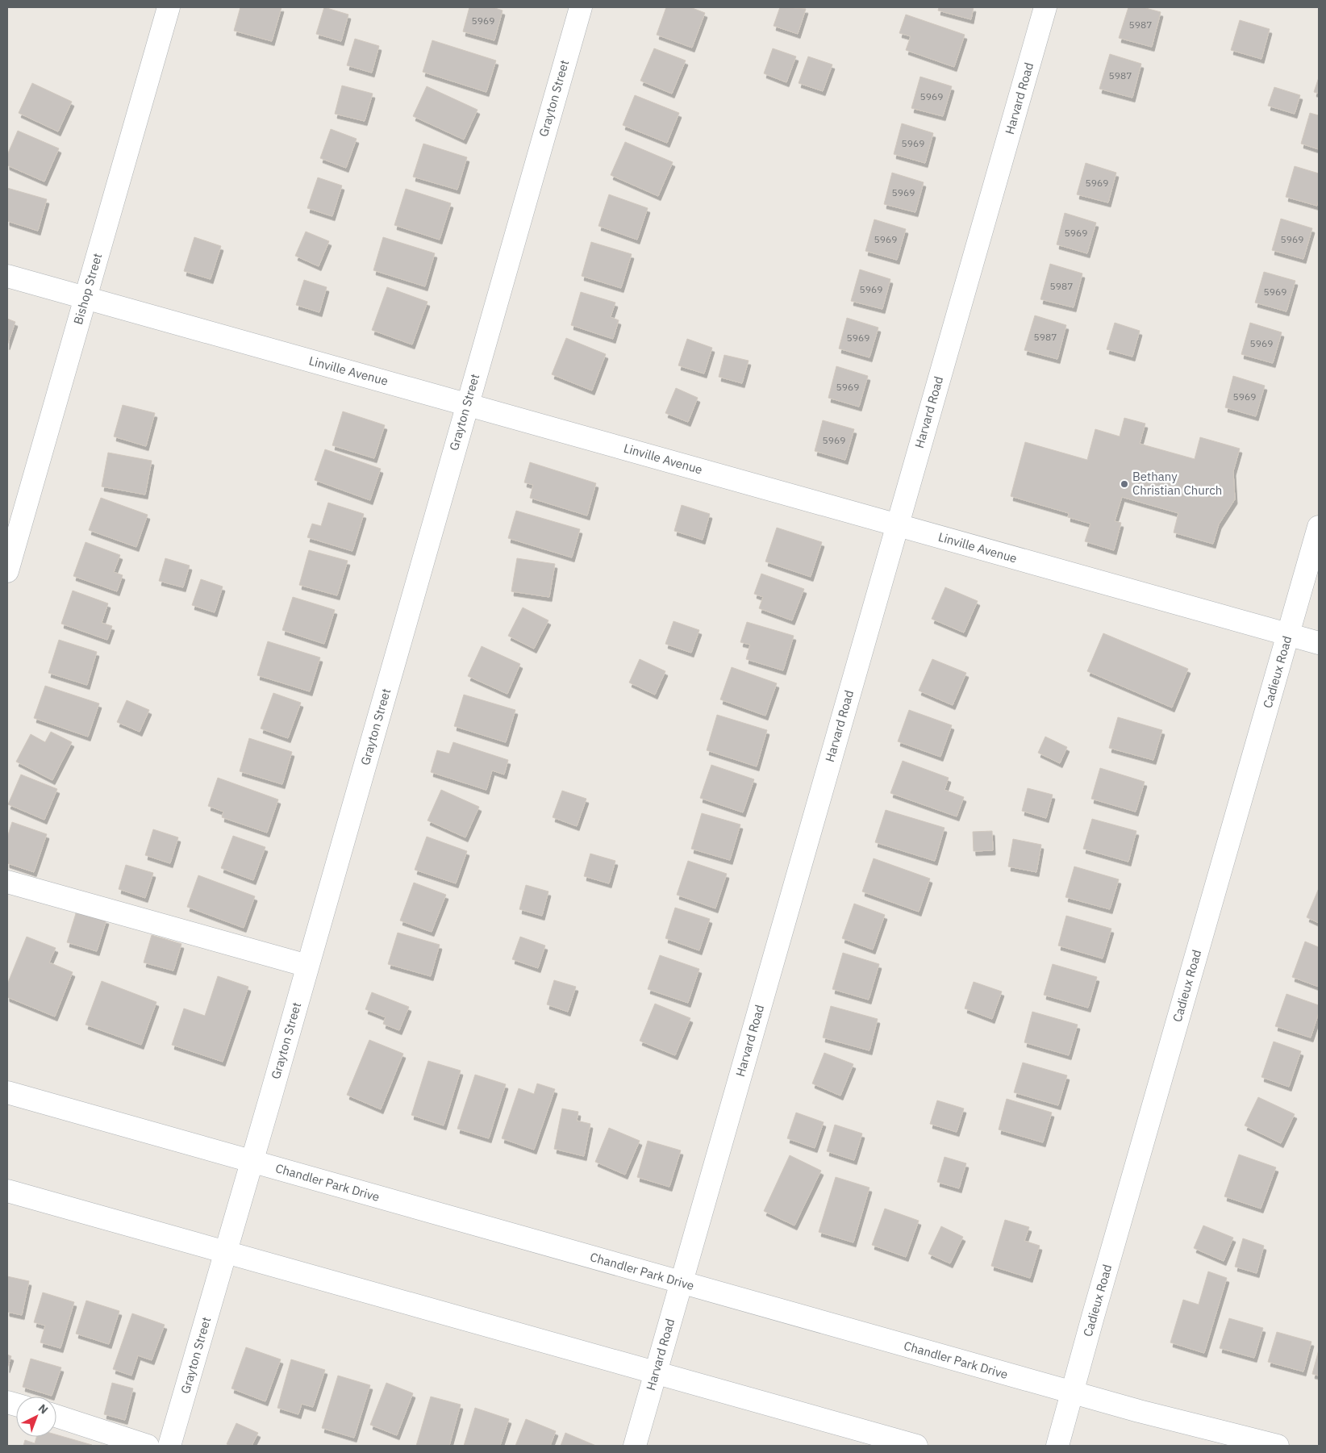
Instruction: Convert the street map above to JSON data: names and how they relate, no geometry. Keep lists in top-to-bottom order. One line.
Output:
{"streets":{"street":["Grayton Street","Harvard Road","Bishop Street","Linville Avenue","Cadieux Road","Chandler Park Drive"]},"crossings":[["Grayton Street","Linville Avenue"],["Grayton Street","Chandler Park Drive"],["Harvard Road","Linville Avenue"],["Harvard Road","Chandler Park Drive"],["Bishop Street","Linville Avenue"],["Linville Avenue","Cadieux Road"],["Cadieux Road","Chandler Park Drive"]],"places":["Bethany Christian Church"],"house_numbers":["5969","5987","5987","5969","5969","5969","5969","5969","5969","5969","5987","5969","5969","5987","5969","5969","5969","5969","5969"],"north":"top right"}
